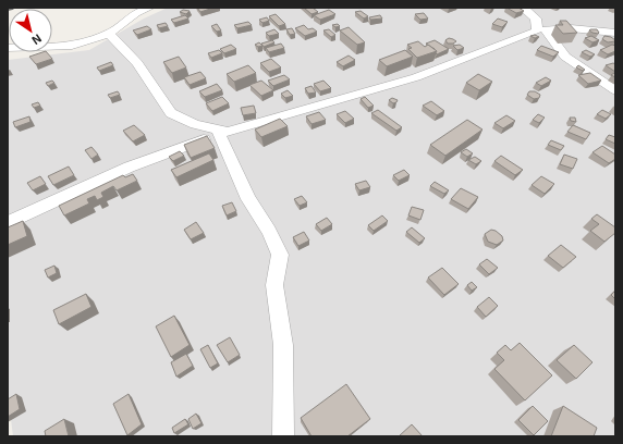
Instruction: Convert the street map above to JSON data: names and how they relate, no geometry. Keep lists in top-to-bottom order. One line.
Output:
{"north":"bottom right"}
